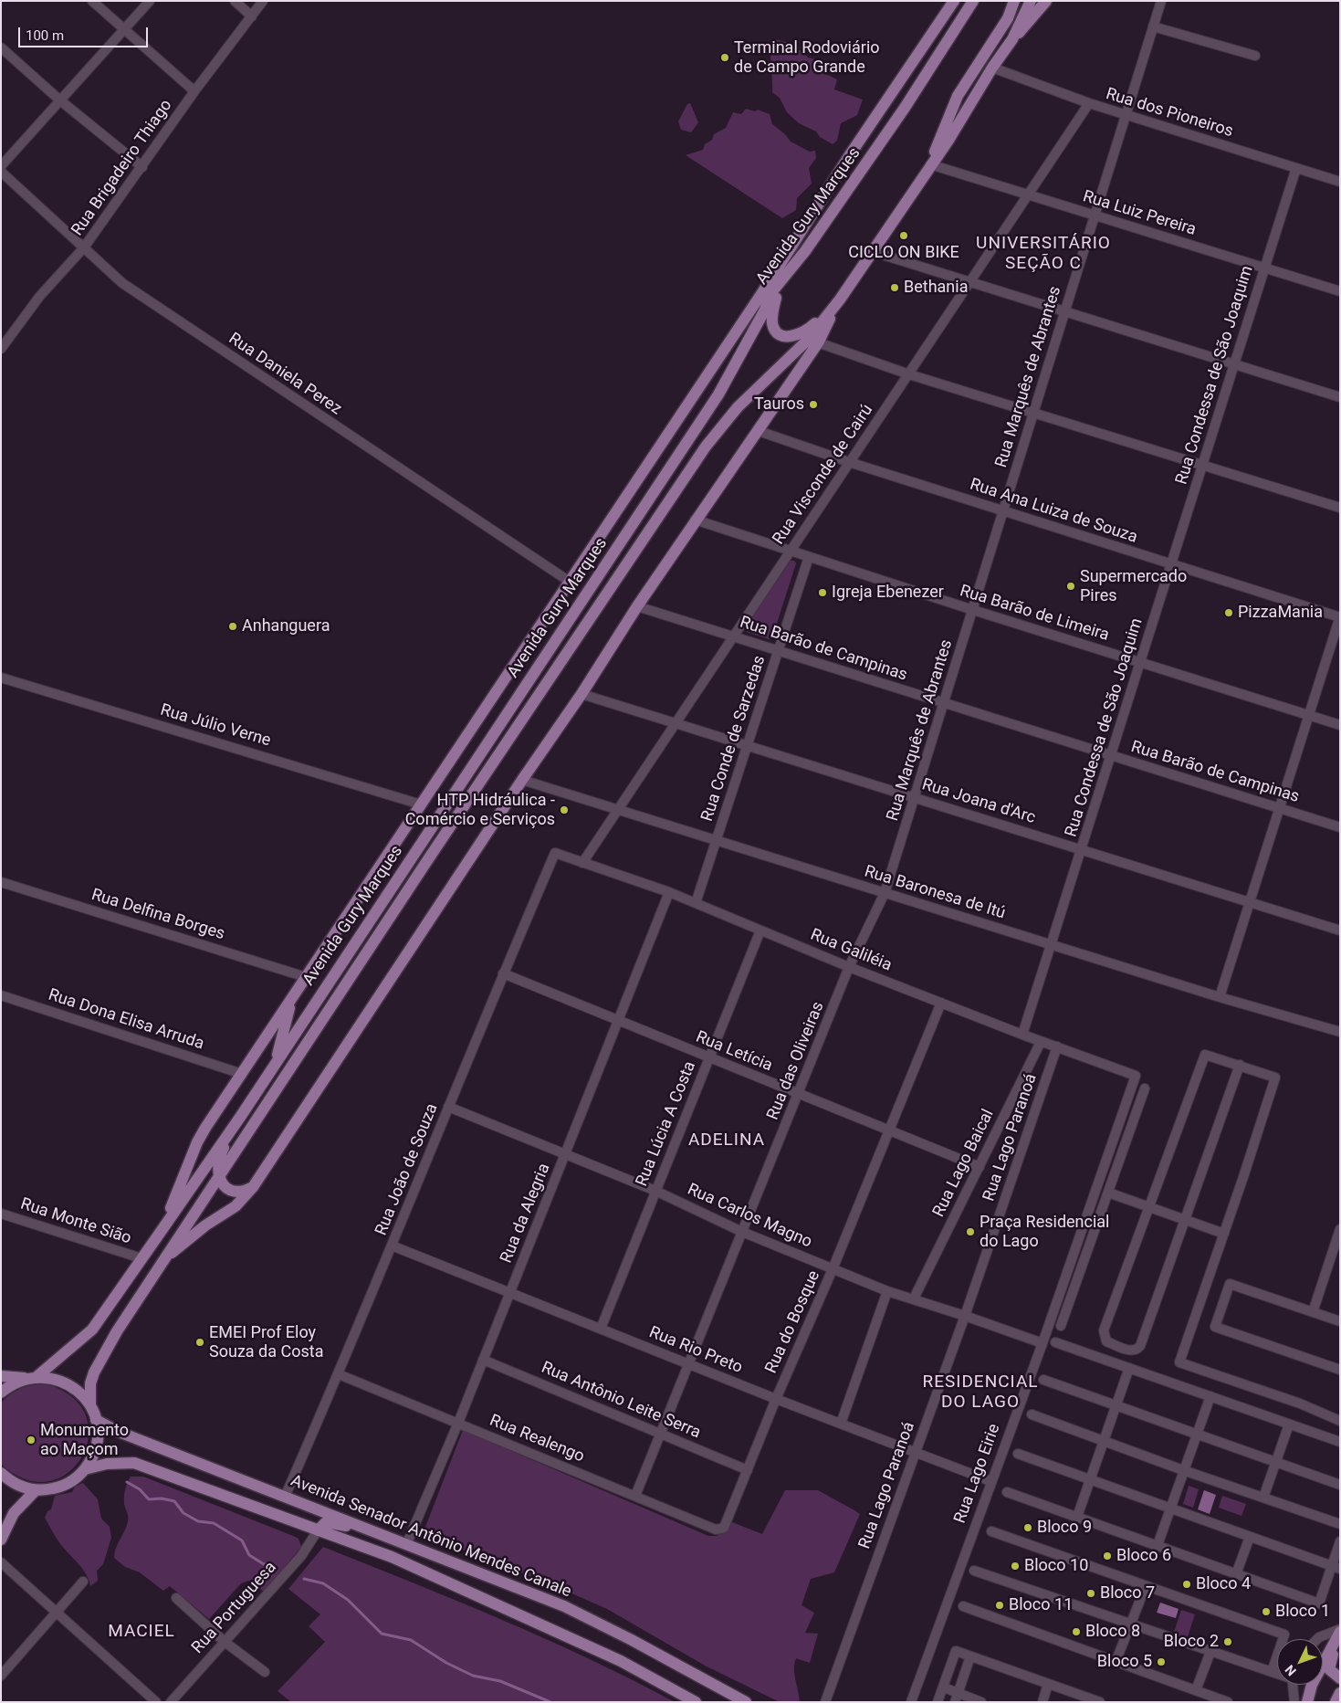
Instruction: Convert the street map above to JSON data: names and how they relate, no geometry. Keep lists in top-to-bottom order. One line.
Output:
{"streets":{"main road":["Avenida Gury Marques","Avenida Senador Antônio Mendes Canale"],"street":["Rua dos Pioneiros","Rua Brigadeiro Thiago","Rua Luiz Pereira","Rua Daniela Perez","Rua Condessa de São Joaquim","Rua Marquês de Abrantes","Rua Visconde de Cairú","Rua Ana Luiza de Souza","Rua Barão de Limeira","Rua Barão de Campinas","Rua Júlio Verne","Rua Conde de Sarzedas","Rua Joana d'Arc","Rua Baronesa de Itú","Rua Delfina Borges","Rua Galiléia","Rua Dona Elisa Arruda","Rua Letícia","Rua das Oliveiras","Rua Lúcia A Costa","Rua Lago Paranoá","Rua Lago Baical","Rua João de Souza","Rua da Alegria","Rua Carlos Magno","Rua Monte Sião","Rua do Bosque","Rua Rio Preto","Rua Antônio Leite Serra","Rua Realengo","Rua Lago Eirie","Rua Portuguesa"]},"crossings":[["Rua dos Pioneiros","Avenida Gury Marques"],["Rua dos Pioneiros","Rua Condessa de São Joaquim"],["Rua dos Pioneiros","Rua Marquês de Abrantes"],["Rua dos Pioneiros","Rua Visconde de Cairú"],["Rua Brigadeiro Thiago","Rua Daniela Perez"],["Rua Luiz Pereira","Avenida Gury Marques"],["Rua Luiz Pereira","Rua Condessa de São Joaquim"],["Rua Luiz Pereira","Rua Marquês de Abrantes"],["Rua Luiz Pereira","Rua Visconde de Cairú"],["Avenida Gury Marques","Rua Daniela Perez"],["Avenida Gury Marques","Rua Ana Luiza de Souza"],["Avenida Gury Marques","Rua Barão de Limeira"],["Avenida Gury Marques","Rua Barão de Campinas"],["Avenida Gury Marques","Rua Júlio Verne"],["Avenida Gury Marques","Rua Joana d'Arc"],["Avenida Gury Marques","Rua Baronesa de Itú"],["Avenida Gury Marques","Rua Delfina Borges"],["Avenida Gury Marques","Rua Dona Elisa Arruda"],["Avenida Gury Marques","Rua Monte Sião"],["Rua Condessa de São Joaquim","Rua Ana Luiza de Souza"],["Rua Condessa de São Joaquim","Rua Barão de Limeira"],["Rua Condessa de São Joaquim","Rua Barão de Campinas"],["Rua Condessa de São Joaquim","Rua Joana d'Arc"],["Rua Condessa de São Joaquim","Rua Baronesa de Itú"],["Rua Condessa de São Joaquim","Rua Galiléia"],["Rua Marquês de Abrantes","Rua Ana Luiza de Souza"],["Rua Marquês de Abrantes","Rua Barão de Limeira"],["Rua Marquês de Abrantes","Rua Barão de Campinas"],["Rua Marquês de Abrantes","Rua Joana d'Arc"],["Rua Marquês de Abrantes","Rua Baronesa de Itú"],["Rua Marquês de Abrantes","Rua Galiléia"],["Rua Marquês de Abrantes","Rua das Oliveiras"],["Rua Visconde de Cairú","Rua Ana Luiza de Souza"],["Rua Visconde de Cairú","Rua Barão de Limeira"],["Rua Visconde de Cairú","Rua Barão de Campinas"],["Rua Visconde de Cairú","Rua Joana d'Arc"],["Rua Visconde de Cairú","Rua Baronesa de Itú"],["Rua Visconde de Cairú","Rua Galiléia"],["Rua Barão de Limeira","Rua Conde de Sarzedas"],["Rua Barão de Campinas","Rua Conde de Sarzedas"],["Rua Conde de Sarzedas","Rua Joana d'Arc"],["Rua Conde de Sarzedas","Rua Baronesa de Itú"],["Rua Conde de Sarzedas","Rua Galiléia"],["Rua Galiléia","Rua das Oliveiras"],["Rua Galiléia","Rua Lúcia A Costa"],["Rua Galiléia","Rua Lago Paranoá"],["Rua Galiléia","Rua Lago Baical"],["Rua Galiléia","Rua João de Souza"],["Rua Galiléia","Rua da Alegria"],["Rua Galiléia","Rua do Bosque"],["Rua Galiléia","Rua Lago Eirie"],["Rua Letícia","Rua das Oliveiras"],["Rua Letícia","Rua Lúcia A Costa"],["Rua Letícia","Rua Lago Baical"],["Rua Letícia","Rua João de Souza"],["Rua Letícia","Rua da Alegria"],["Rua Letícia","Rua do Bosque"],["Rua das Oliveiras","Rua Carlos Magno"],["Rua das Oliveiras","Rua Rio Preto"],["Rua das Oliveiras","Rua Antônio Leite Serra"],["Rua das Oliveiras","Rua Realengo"],["Rua Lúcia A Costa","Rua Carlos Magno"],["Rua Lúcia A Costa","Rua Rio Preto"],["Rua Lago Paranoá","Rua Carlos Magno"],["Rua Lago Paranoá","Rua Rio Preto"],["Rua Lago Baical","Rua Carlos Magno"],["Rua João de Souza","Rua Carlos Magno"],["Rua João de Souza","Rua Rio Preto"],["Rua João de Souza","Rua Realengo"],["Rua João de Souza","Avenida Senador Antônio Mendes Canale"],["Rua da Alegria","Rua Carlos Magno"],["Rua da Alegria","Rua Rio Preto"],["Rua da Alegria","Rua Antônio Leite Serra"],["Rua da Alegria","Rua Realengo"],["Rua da Alegria","Avenida Senador Antônio Mendes Canale"],["Rua Carlos Magno","Rua do Bosque"],["Rua Carlos Magno","Rua Lago Eirie"],["Rua do Bosque","Rua Rio Preto"],["Rua do Bosque","Rua Antônio Leite Serra"],["Rua do Bosque","Rua Realengo"],["Rua Rio Preto","Rua Lago Eirie"],["Avenida Senador Antônio Mendes Canale","Rua Portuguesa"]],"districts":["UNIVERSITÁRIO SEÇÃO C","ADELINA","RESIDENCIAL DO LAGO","MACIEL"],"places":["Terminal Rodoviário de Campo Grande","CICLO ON BIKE","Bethania","Tauros","Supermercado Pires","Igreja Ebenezer","PizzaMania","Anhanguera","HTP Hidráulica - Comércio e Serviços","Praça Residencial do Lago","EMEI Prof Eloy Souza da Costa","Monumento ao Maçom","Bloco 9","Bloco 6","Bloco 10","Bloco 4","Bloco 7","Bloco 11","Bloco 1","Bloco 8","Bloco 2","Bloco 5"],"scale_bar":"100 m","north":"bottom left"}
